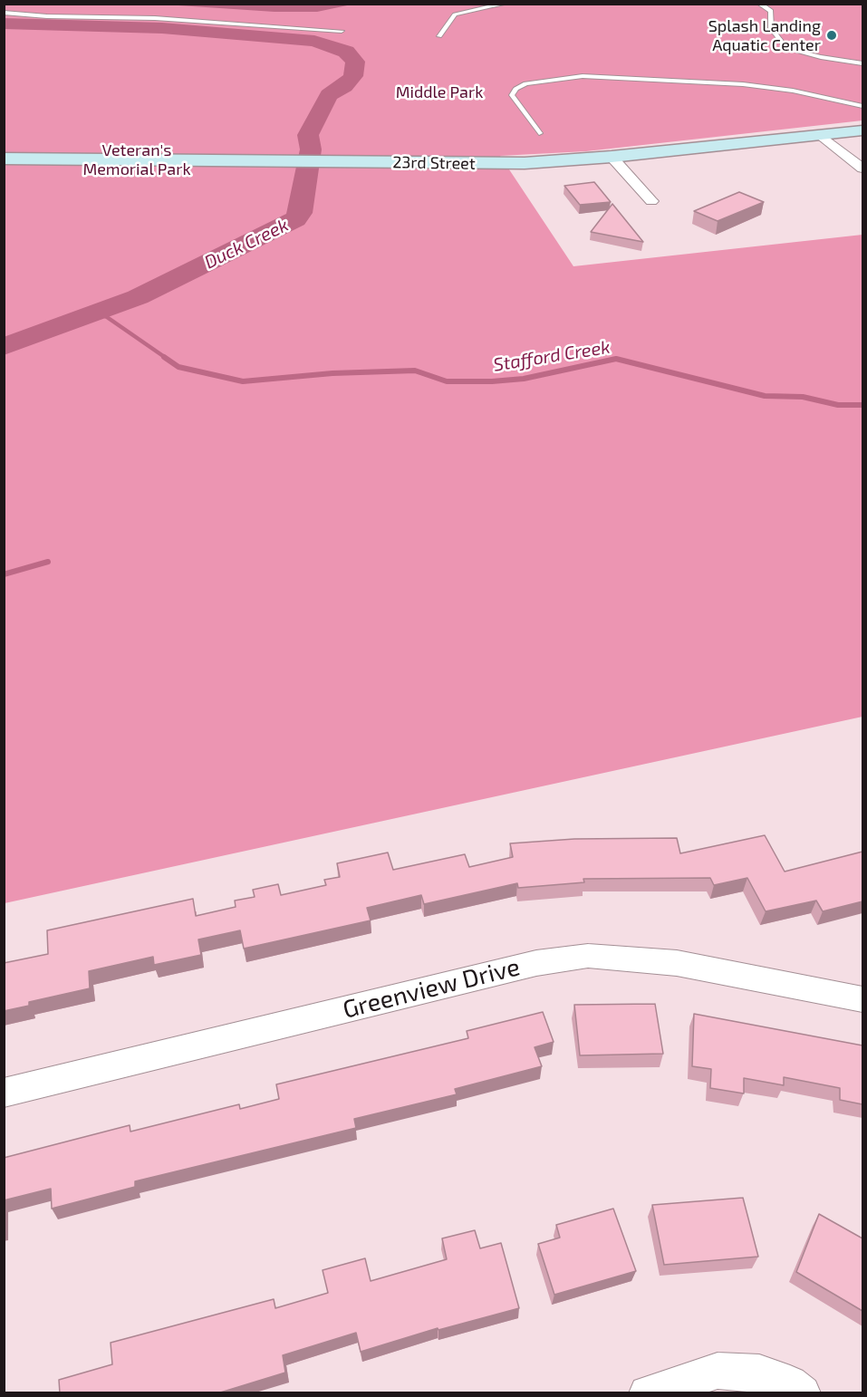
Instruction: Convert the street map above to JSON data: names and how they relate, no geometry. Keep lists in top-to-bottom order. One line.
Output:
{"streets":{"street":["23rd Street","Greenview Drive"]},"water":["Duck Creek","Stafford Creek"],"parks":["Middle Park","Veteran's Memorial Park"],"places":["Splash Landing Aquatic Center"]}
